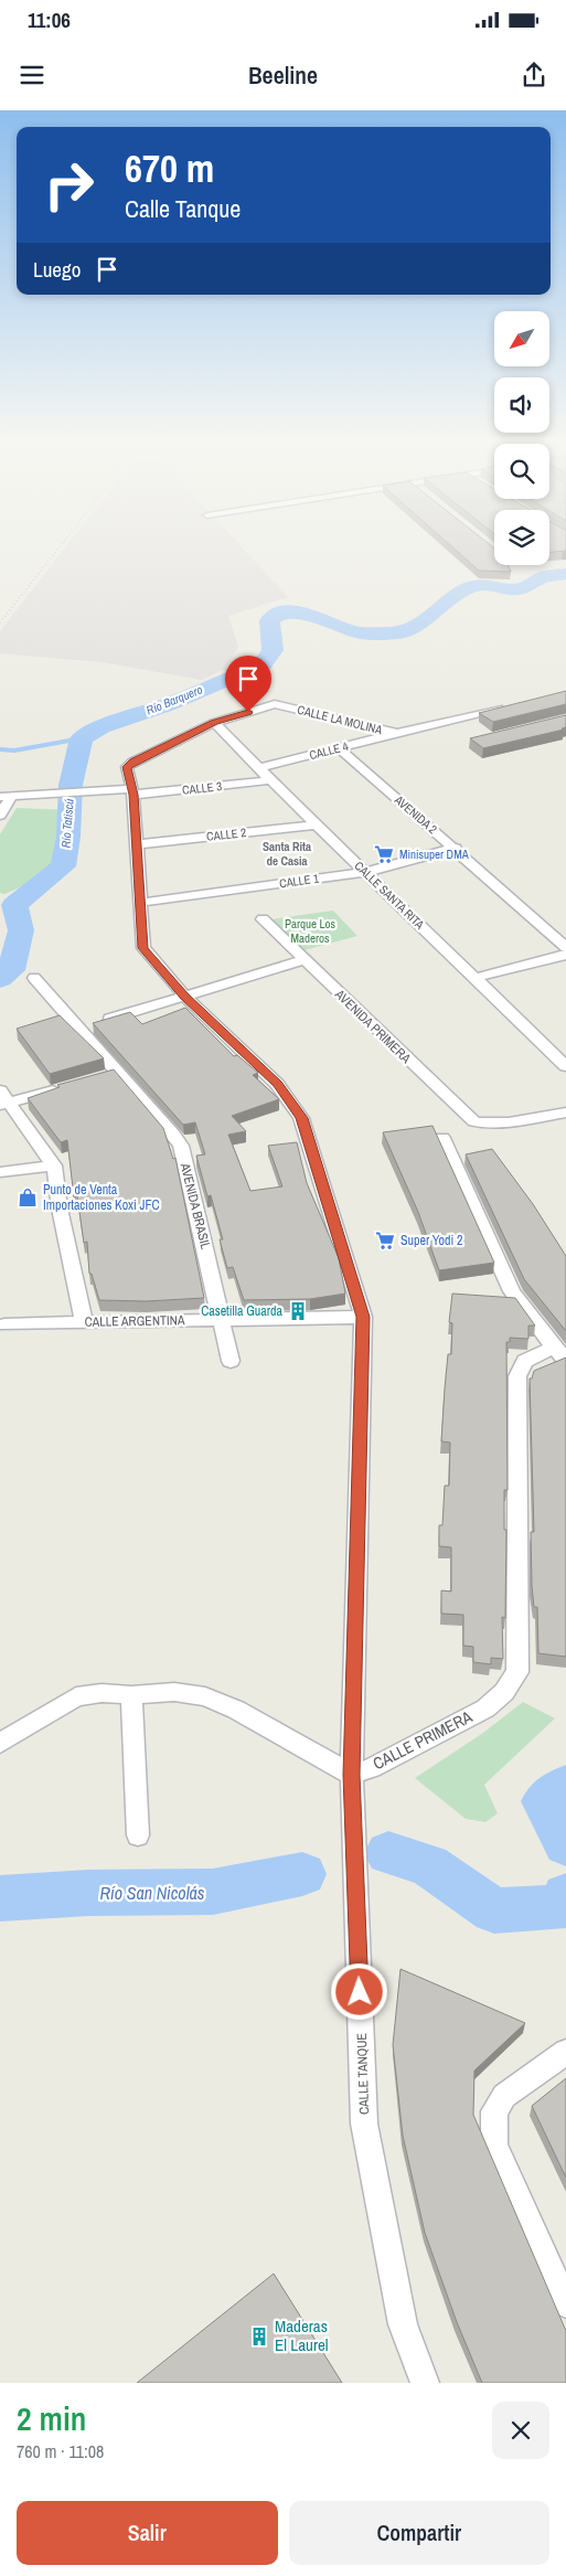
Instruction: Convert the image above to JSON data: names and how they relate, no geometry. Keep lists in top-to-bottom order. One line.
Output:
{"streets":{"street":["CALLE LA MOLINA","CALLE 4","CALLE 3","AVENIDA 2","CALLE 2","CALLE 1","CALLE SANTA RITA","AVENIDA PRIMERA","AVENIDA BRASIL","CALLE ARGENTINA","CALLE PRIMERA","CALLE TANQUE"]},"crossings":[["CALLE LA MOLINA","CALLE 4"],["CALLE LA MOLINA","CALLE TANQUE"],["CALLE 4","AVENIDA 2"],["CALLE 4","CALLE SANTA RITA"],["CALLE 3","CALLE SANTA RITA"],["CALLE 3","CALLE TANQUE"],["AVENIDA 2","CALLE 1"],["CALLE 2","CALLE SANTA RITA"],["CALLE 2","CALLE TANQUE"],["CALLE 1","CALLE SANTA RITA"],["CALLE 1","CALLE TANQUE"],["CALLE SANTA RITA","CALLE TANQUE"],["AVENIDA BRASIL","CALLE ARGENTINA"],["CALLE ARGENTINA","CALLE TANQUE"],["CALLE PRIMERA","CALLE TANQUE"]],"districts":["Santa Rita de Casia"],"water":["Río Barquero","Río Tatiscú","Río San Nicolás"],"parks":["Parque Los Maderos"],"places":{"supermarket":["Minisuper DMA","Super Yodi 2"],"shop":["Punto de Venta Importaciones Koxi JFC"],"building":["Casetilla Guarda","Maderas El Laurel"]},"north":"bottom left","page":{"status":"11:06","header":"Beeline","turn":["670 m","Calle Tanque"],"then":"Luego","heading":["2 min","760 m · 11:08"],"buttons":["Salir","Compartir"]}}
